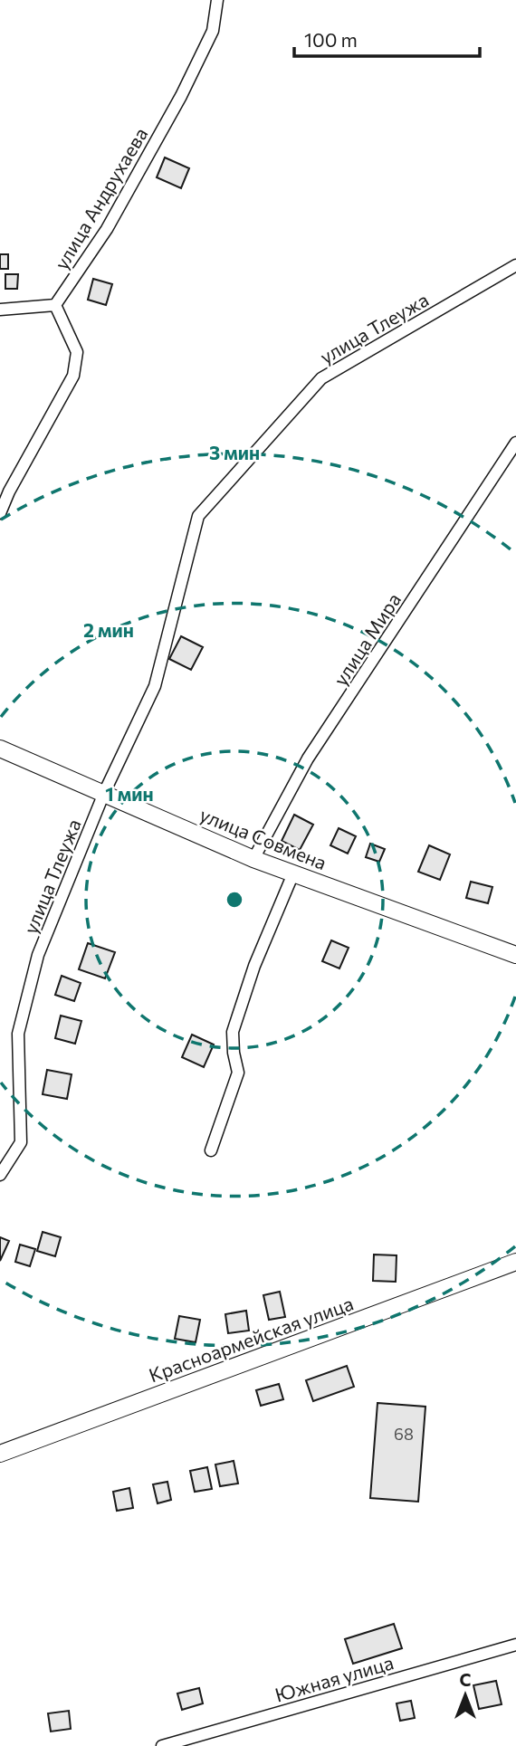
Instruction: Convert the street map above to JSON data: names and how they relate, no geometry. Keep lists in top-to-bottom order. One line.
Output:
{"streets":{"street":["улица Андрухаева","улица Тлеужа","улица Мира","улица Совмена","Красноармейская улица","Южная улица"]},"crossings":[["улица Тлеужа","улица Совмена"],["улица Мира","улица Совмена"]],"house_numbers":["68"],"scale_bar":"100 m","north":"top","rings":["3 мин","2 мин","1 мин"]}
